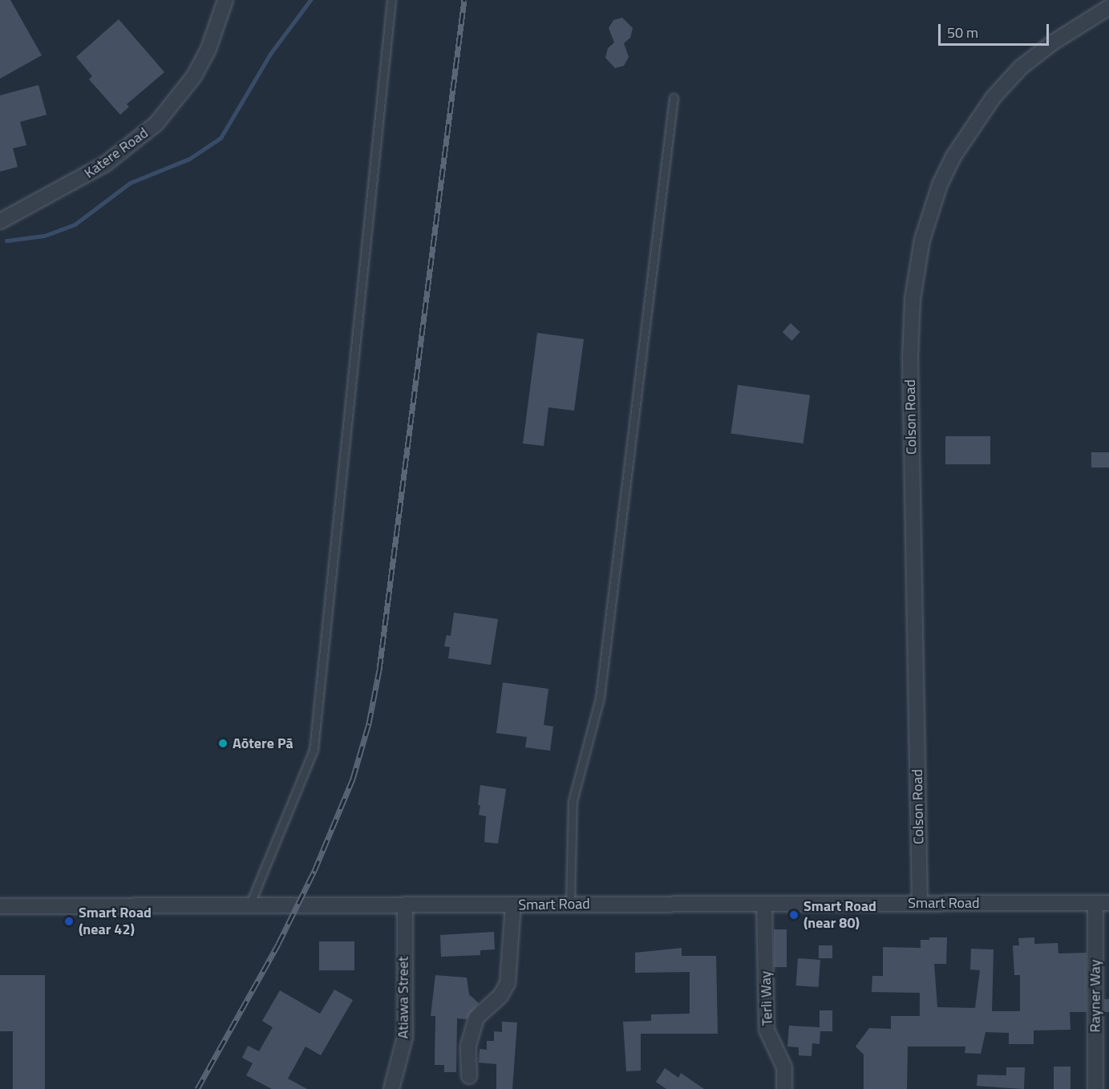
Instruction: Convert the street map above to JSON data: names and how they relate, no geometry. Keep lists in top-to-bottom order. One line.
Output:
{"streets":{"street":["Katere Road","Colson Road","Smart Road","Rayner Way","Atiawa Street","Terli Way"]},"crossings":[["Colson Road","Smart Road"],["Smart Road","Rayner Way"],["Smart Road","Atiawa Street"],["Smart Road","Terli Way"]],"places":["Aōtere Pā","Smart Road (near 80)","Smart Road (near 42)"],"scale_bar":"50 m"}
